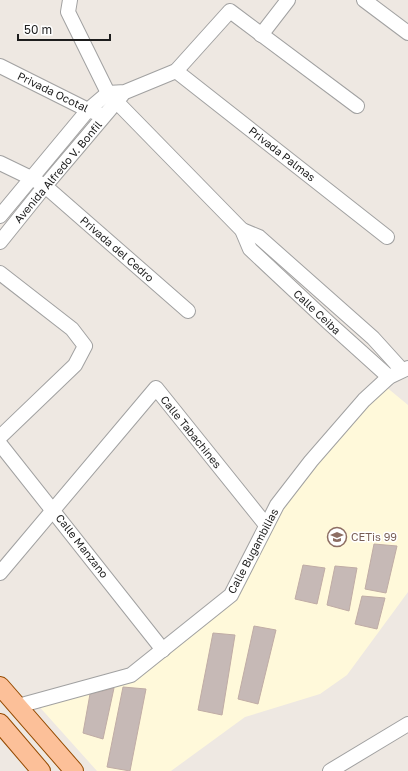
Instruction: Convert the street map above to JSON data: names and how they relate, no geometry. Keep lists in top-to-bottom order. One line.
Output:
{"streets":{"street":["Privada Ocotal","Privada Palmas","Avenida Alfredo V. Bonfil","Privada del Cedro","Calle Ceiba","Calle Tabachines","Calle Manzano","Calle Bugambilias"]},"crossings":[["Privada Ocotal","Avenida Alfredo V. Bonfil"],["Avenida Alfredo V. Bonfil","Privada del Cedro"],["Avenida Alfredo V. Bonfil","Calle Ceiba"],["Calle Ceiba","Calle Bugambilias"],["Calle Tabachines","Calle Manzano"],["Calle Tabachines","Calle Bugambilias"],["Calle Manzano","Calle Bugambilias"]],"places":{"school or university":["CETis 99"]},"scale_bar":"50 m"}
